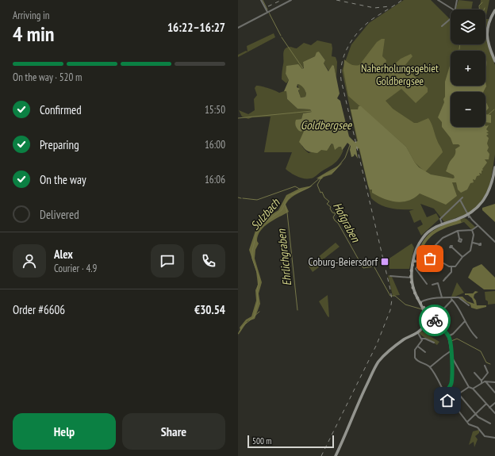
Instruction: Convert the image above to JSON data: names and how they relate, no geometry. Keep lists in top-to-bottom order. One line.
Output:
{"water":["Goldbergsee","Sulzbach","Hofgraben","Ehrlichgraben"],"parks":["Naherholungsgebiet Goldbergsee"],"places":{"transit":["Coburg-Beiersdorf"]},"scale_bar":"500 m","page":{"heading":["4 min","Arriving in","16:22–16:27"],"panel":["Alex","Courier · 4.9","Order #6606","€30.54"],"map_buttons":["+","−"],"bar":"On the way · 520 m","list":[["Confirmed","15:50"],["Preparing","16:00"],["On the way","16:06"],"Delivered"],"buttons":["Help","Share"],"scale":"500 m"}}
